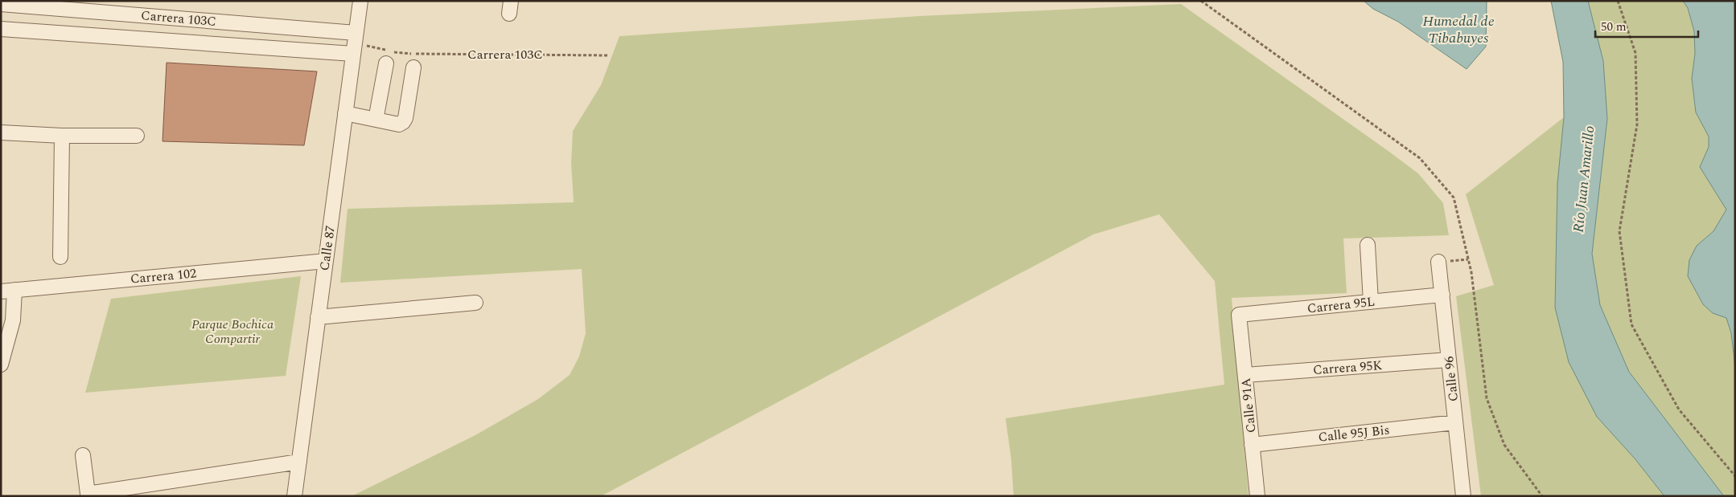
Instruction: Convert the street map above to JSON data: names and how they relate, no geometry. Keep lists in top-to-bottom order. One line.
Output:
{"streets":{"street":["Carrera 103C","Calle 87","Carrera 102","Carrera 95L","Carrera 95K","Calle 96","Calle 91A","Calle 95J Bis"]},"crossings":[["Carrera 103C","Calle 87"],["Calle 87","Carrera 102"],["Carrera 95L","Calle 96"],["Carrera 95L","Calle 91A"],["Carrera 95K","Calle 96"],["Carrera 95K","Calle 91A"],["Calle 96","Calle 95J Bis"],["Calle 91A","Calle 95J Bis"]],"water":["Humedal de Tibabuyes","Río Juan Amarillo"],"parks":["Parque Bochica Compartir"],"scale_bar":"50 m"}
